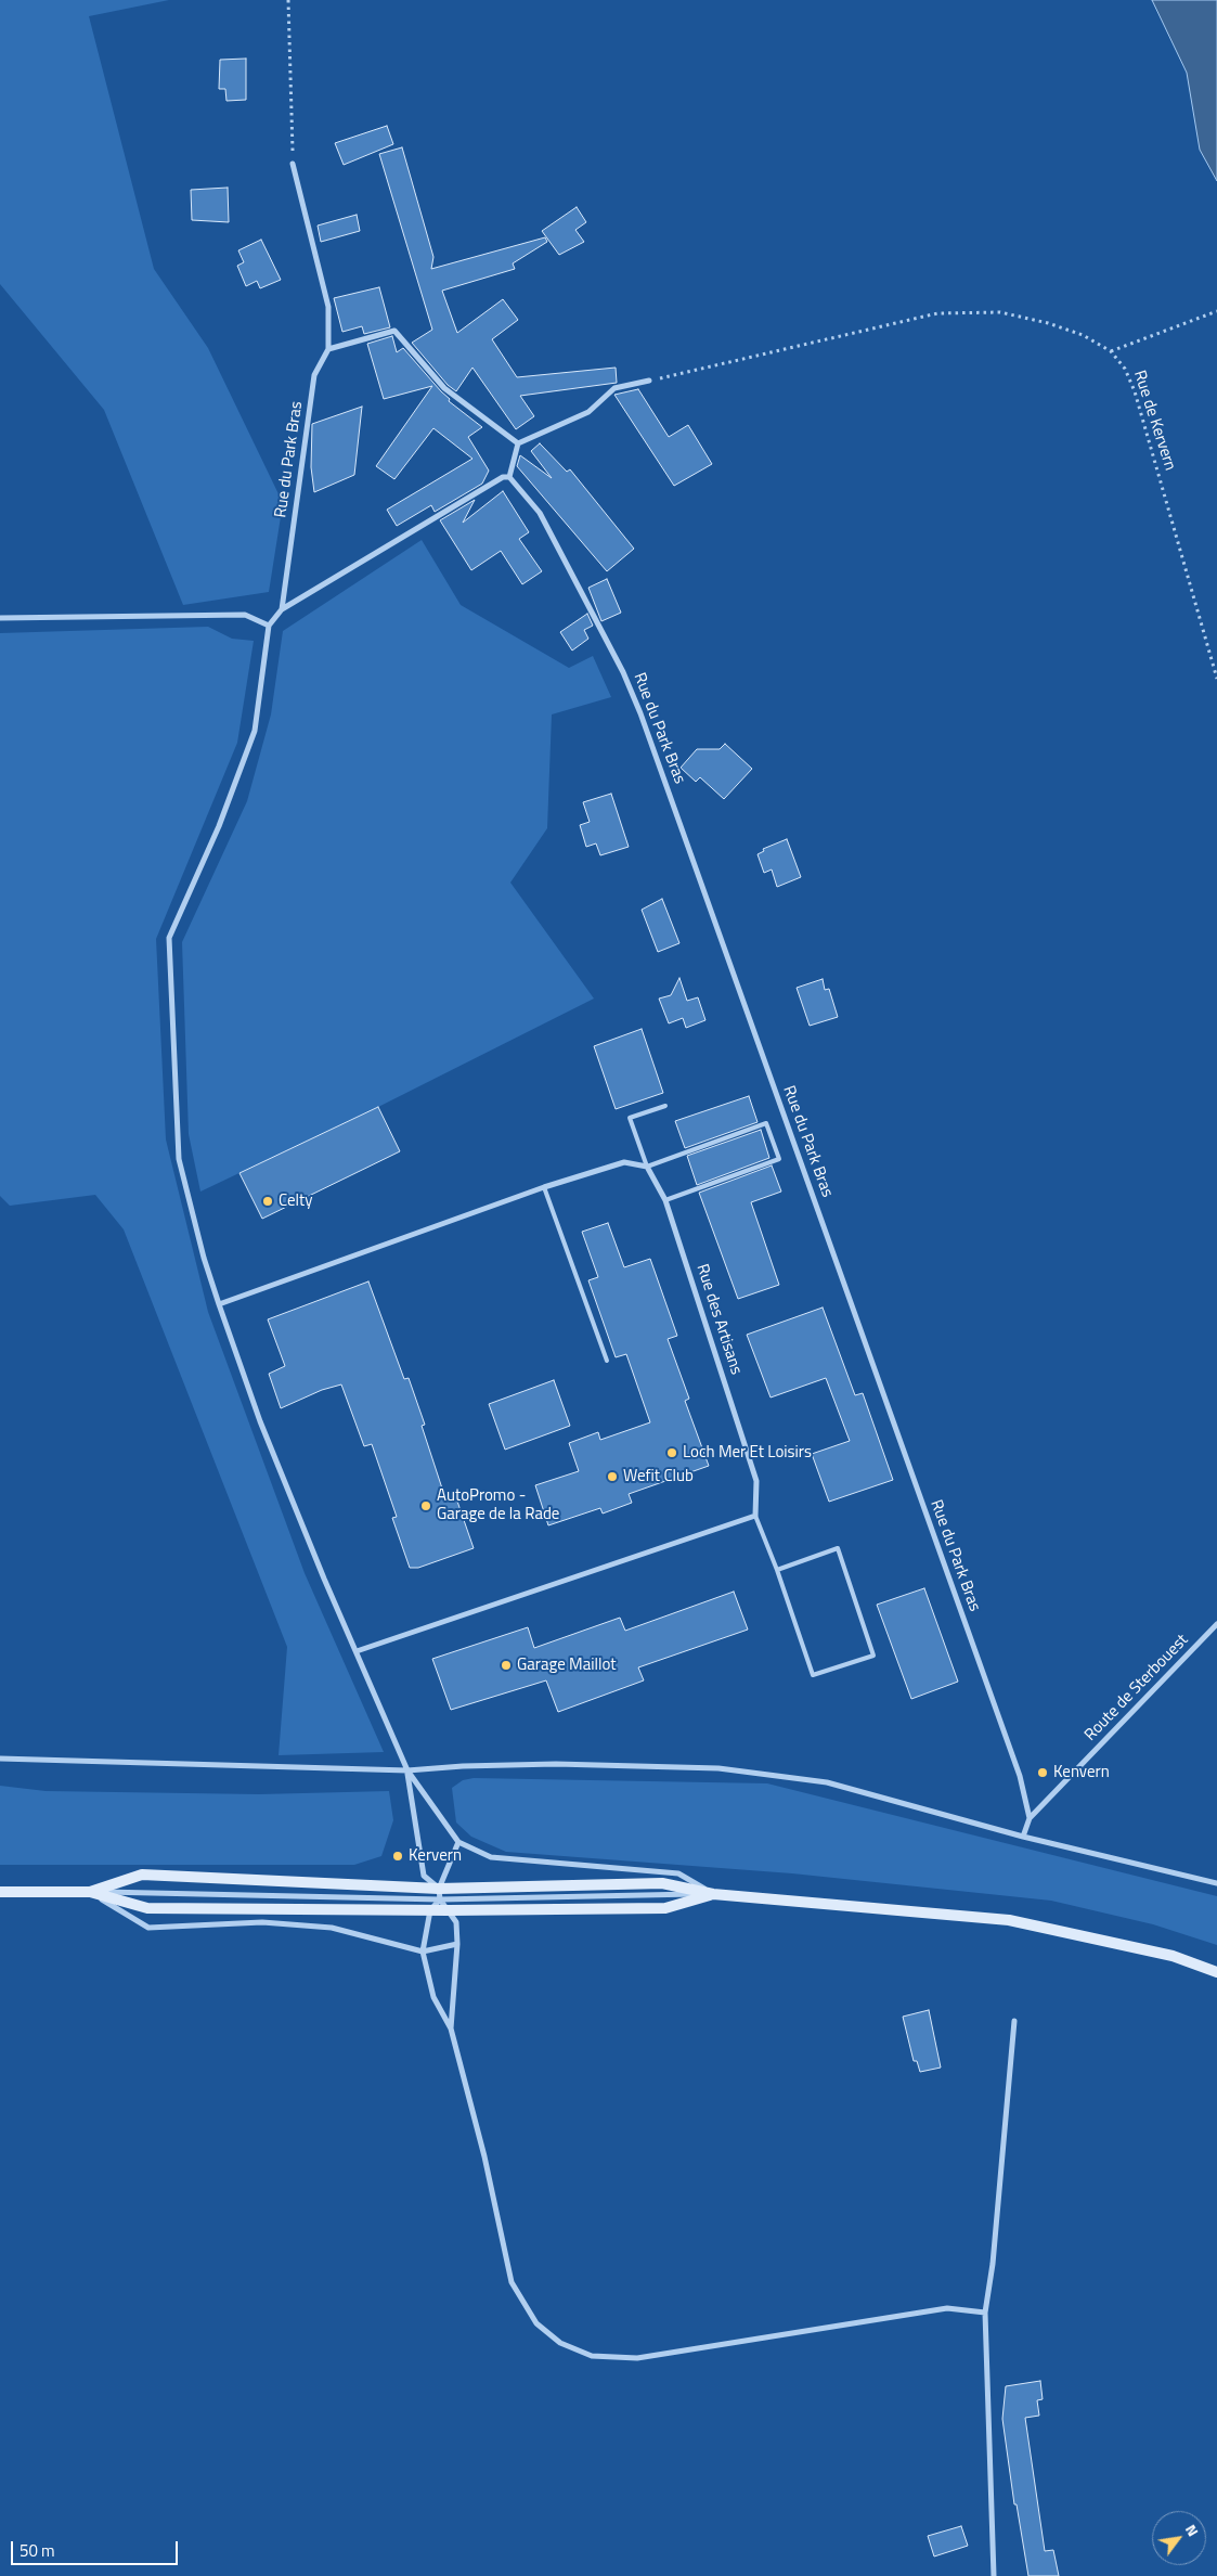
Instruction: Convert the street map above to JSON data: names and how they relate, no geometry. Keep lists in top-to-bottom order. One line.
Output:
{"streets":{"street":["Rue du Park Bras","Rue des Artisans","Route de Sterbouest"],"path":["Rue de Kervern"]},"crossings":[["Rue du Park Bras","Route de Sterbouest"]],"places":["Celty","Loch Mer Et Loisirs","Wefit Club","AutoPromo - Garage de la Rade","Garage Maillot","Kenvern","Kervern"],"scale_bar":"50 m","north":"top right"}
